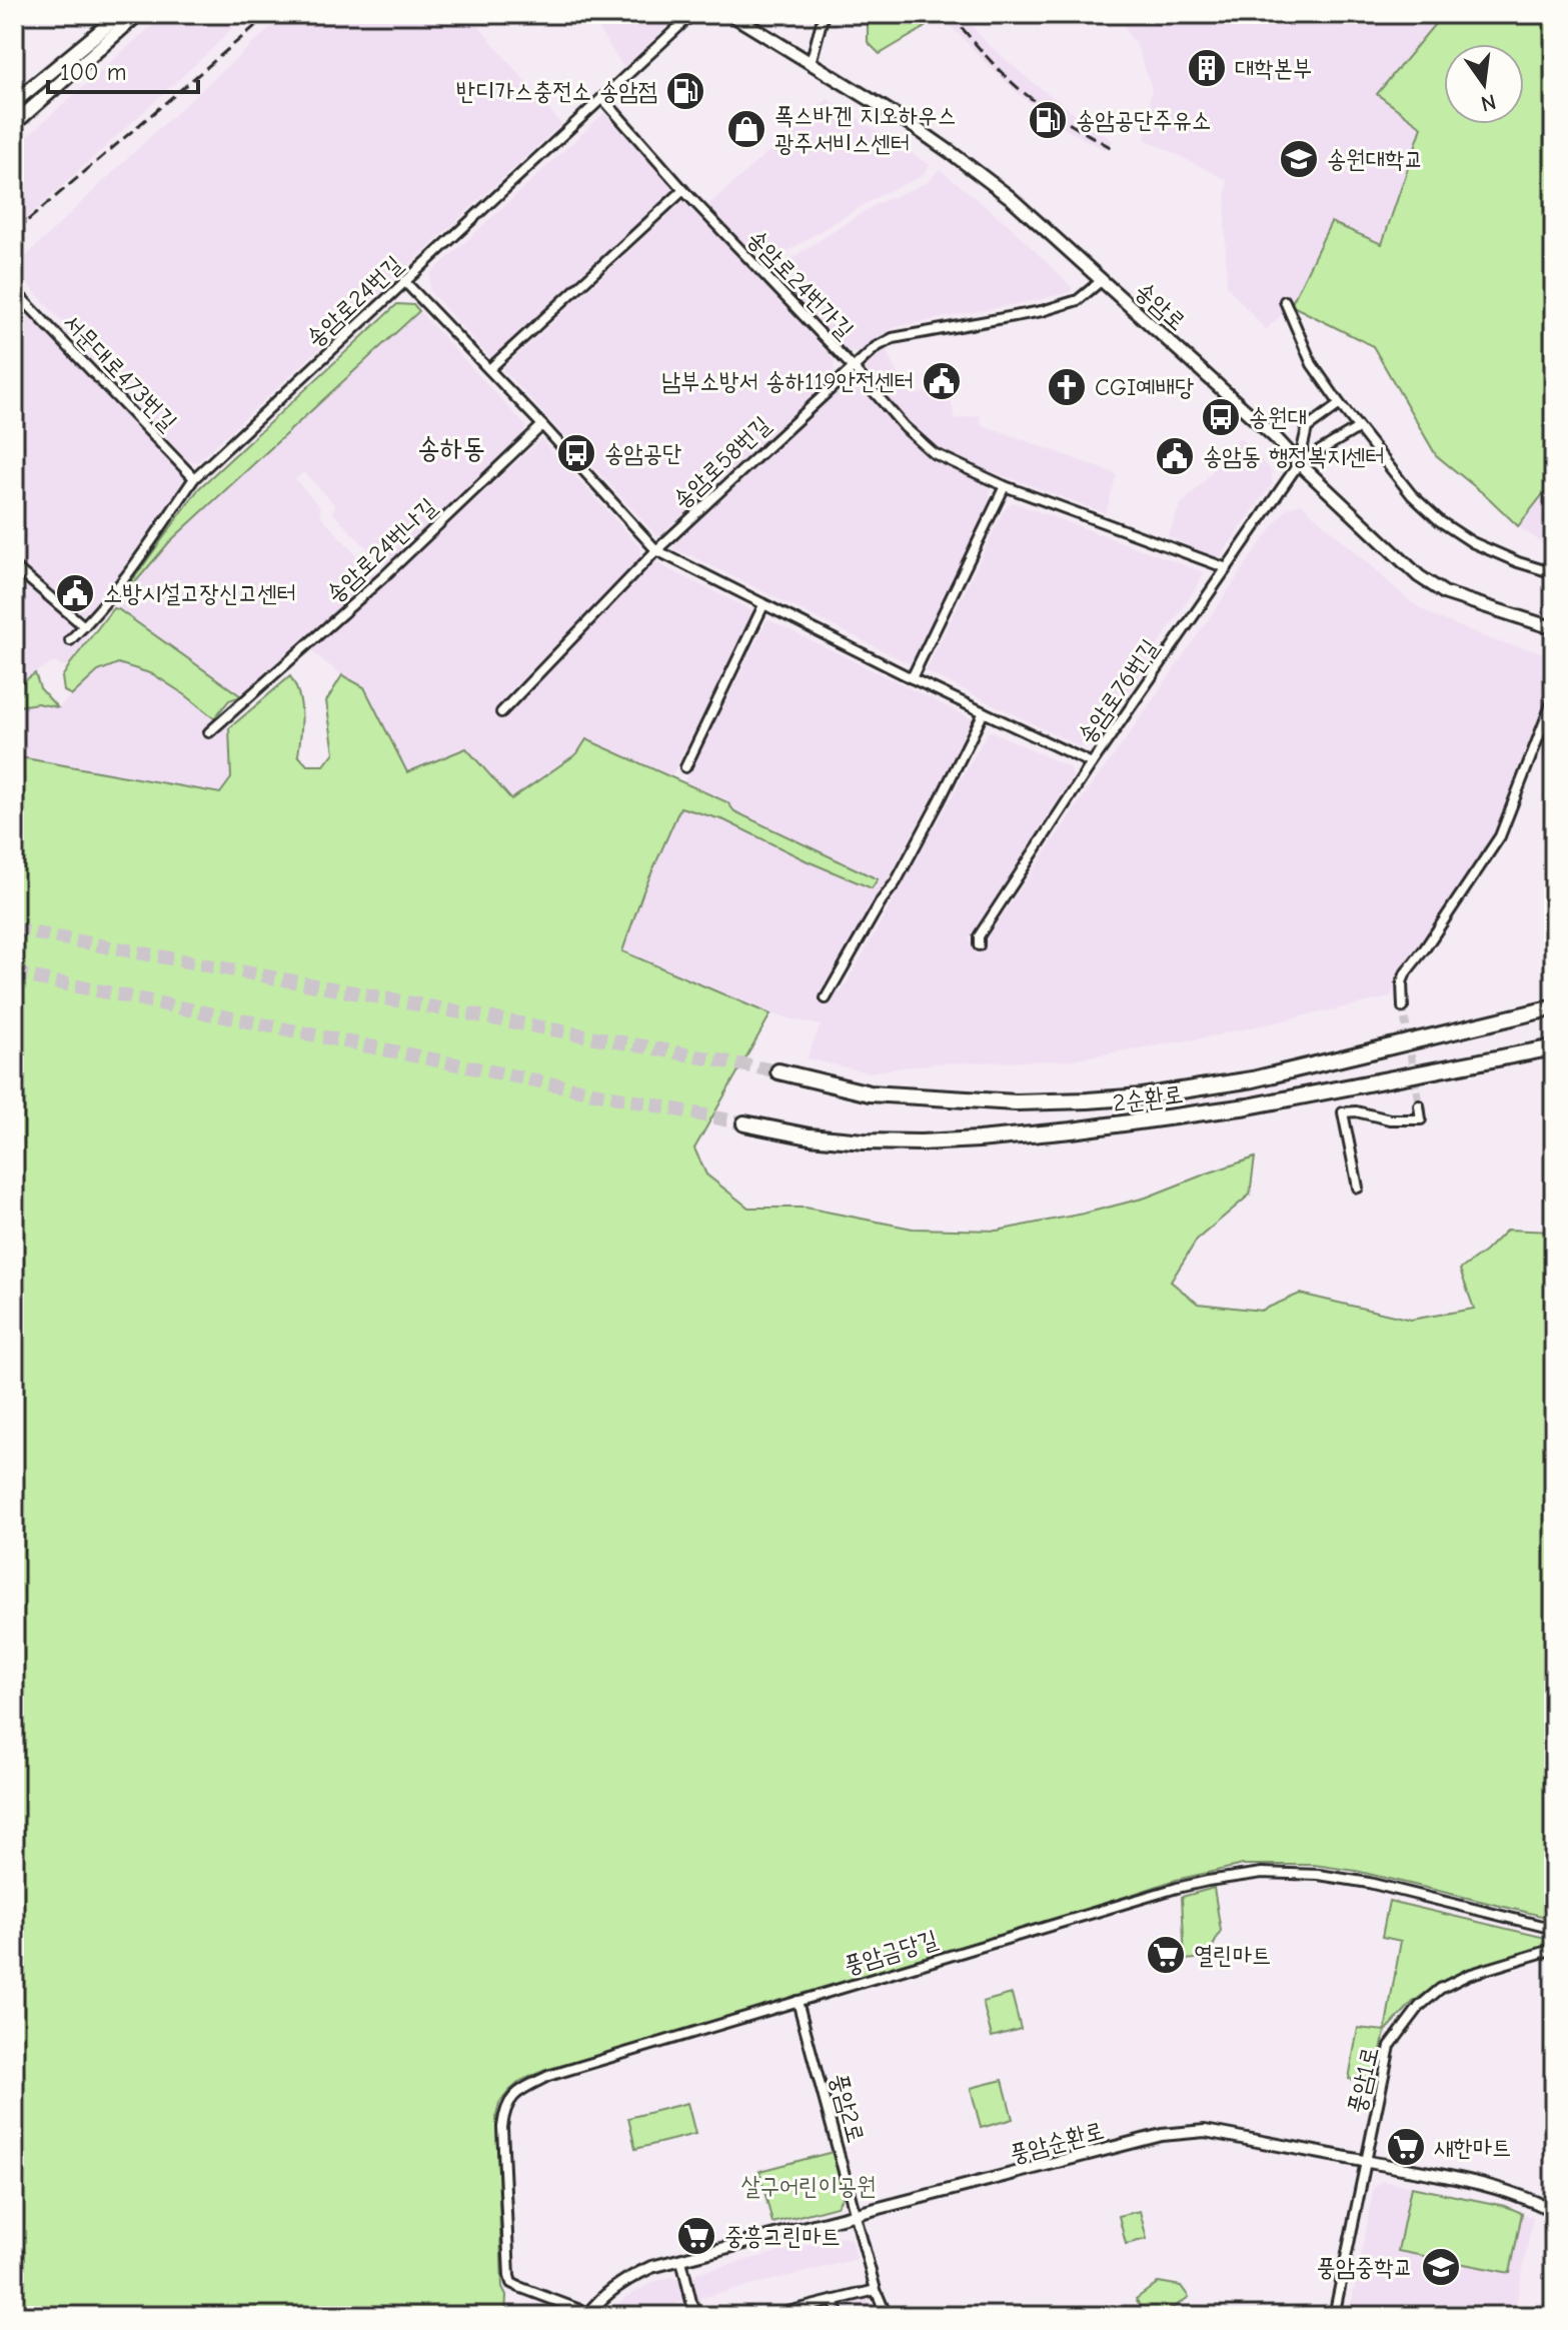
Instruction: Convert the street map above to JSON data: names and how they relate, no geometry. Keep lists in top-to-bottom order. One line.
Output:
{"streets":{"highway":["2순환로"],"main road":["송암로"],"street":["송암로24번가길","송암로24번길","서문대로473번길","송암로58번길","송암로24번나길","송암로76번길","풍암금당길","풍암1로","풍암2로","풍암순환로"]},"crossings":[["송암로24번가길","송암로24번길"],["송암로24번가길","송암로58번길"],["송암로24번가길","송암로76번길"],["송암로24번길","서문대로473번길"],["송암로","송암로58번길"],["송암로","송암로76번길"],["풍암금당길","풍암2로"],["풍암금당길","풍암순환로"],["풍암1로","풍암순환로"],["풍암2로","풍암순환로"]],"districts":["송하동"],"parks":["살구어린이공원"],"places":{"building":["대학본부"],"fuel station":["반디가스충전소 송암점","송암공단주유소"],"shop":["폭스바겐 지오하우스 광주서비스센터"],"school or university":["송원대학교","풍암중학교"],"public building":["남부소방서 송하119안전센터","송암동 행정복지센터","소방시설고장신고센터"],"church":["CGI예배당"],"bus stop":["송원대","송암공단"],"supermarket":["열린마트","새한마트","중흥그린마트"]},"scale_bar":"100 m","north":"bottom"}
